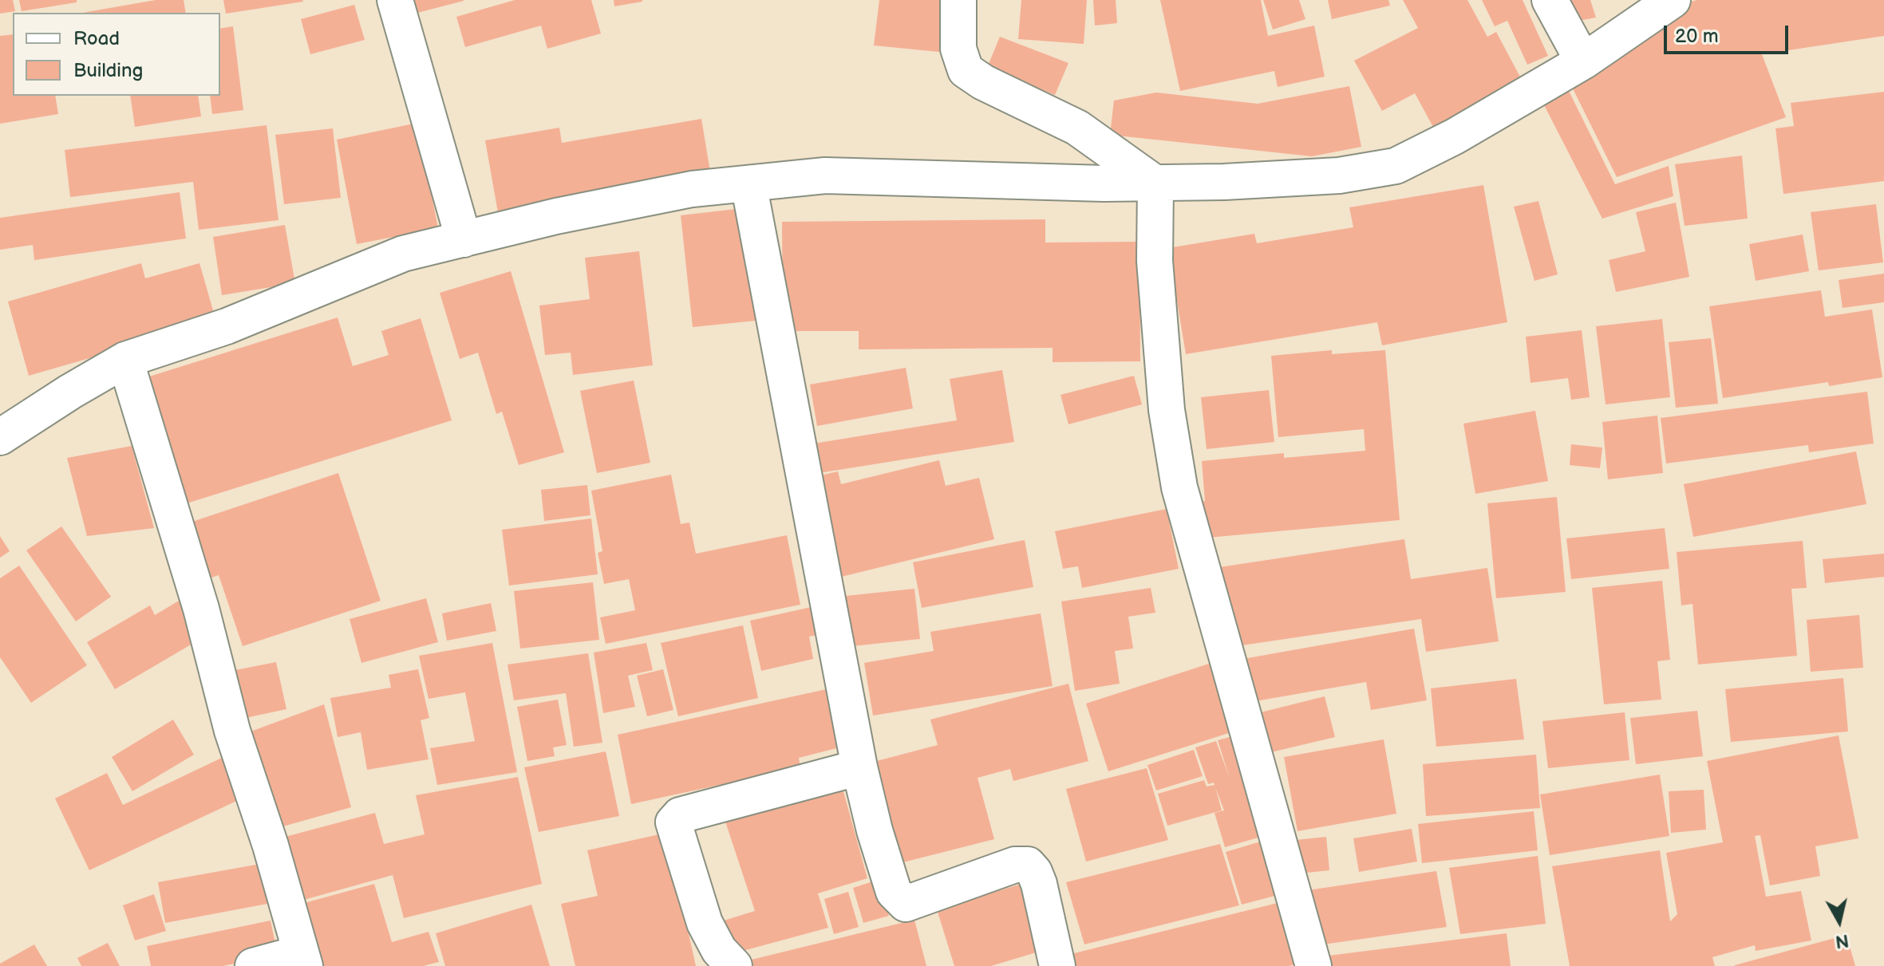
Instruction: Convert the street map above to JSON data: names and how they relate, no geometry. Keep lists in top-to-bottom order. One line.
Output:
{"legend":["Road","Building"],"scale_bar":"20 m","north":"bottom"}
